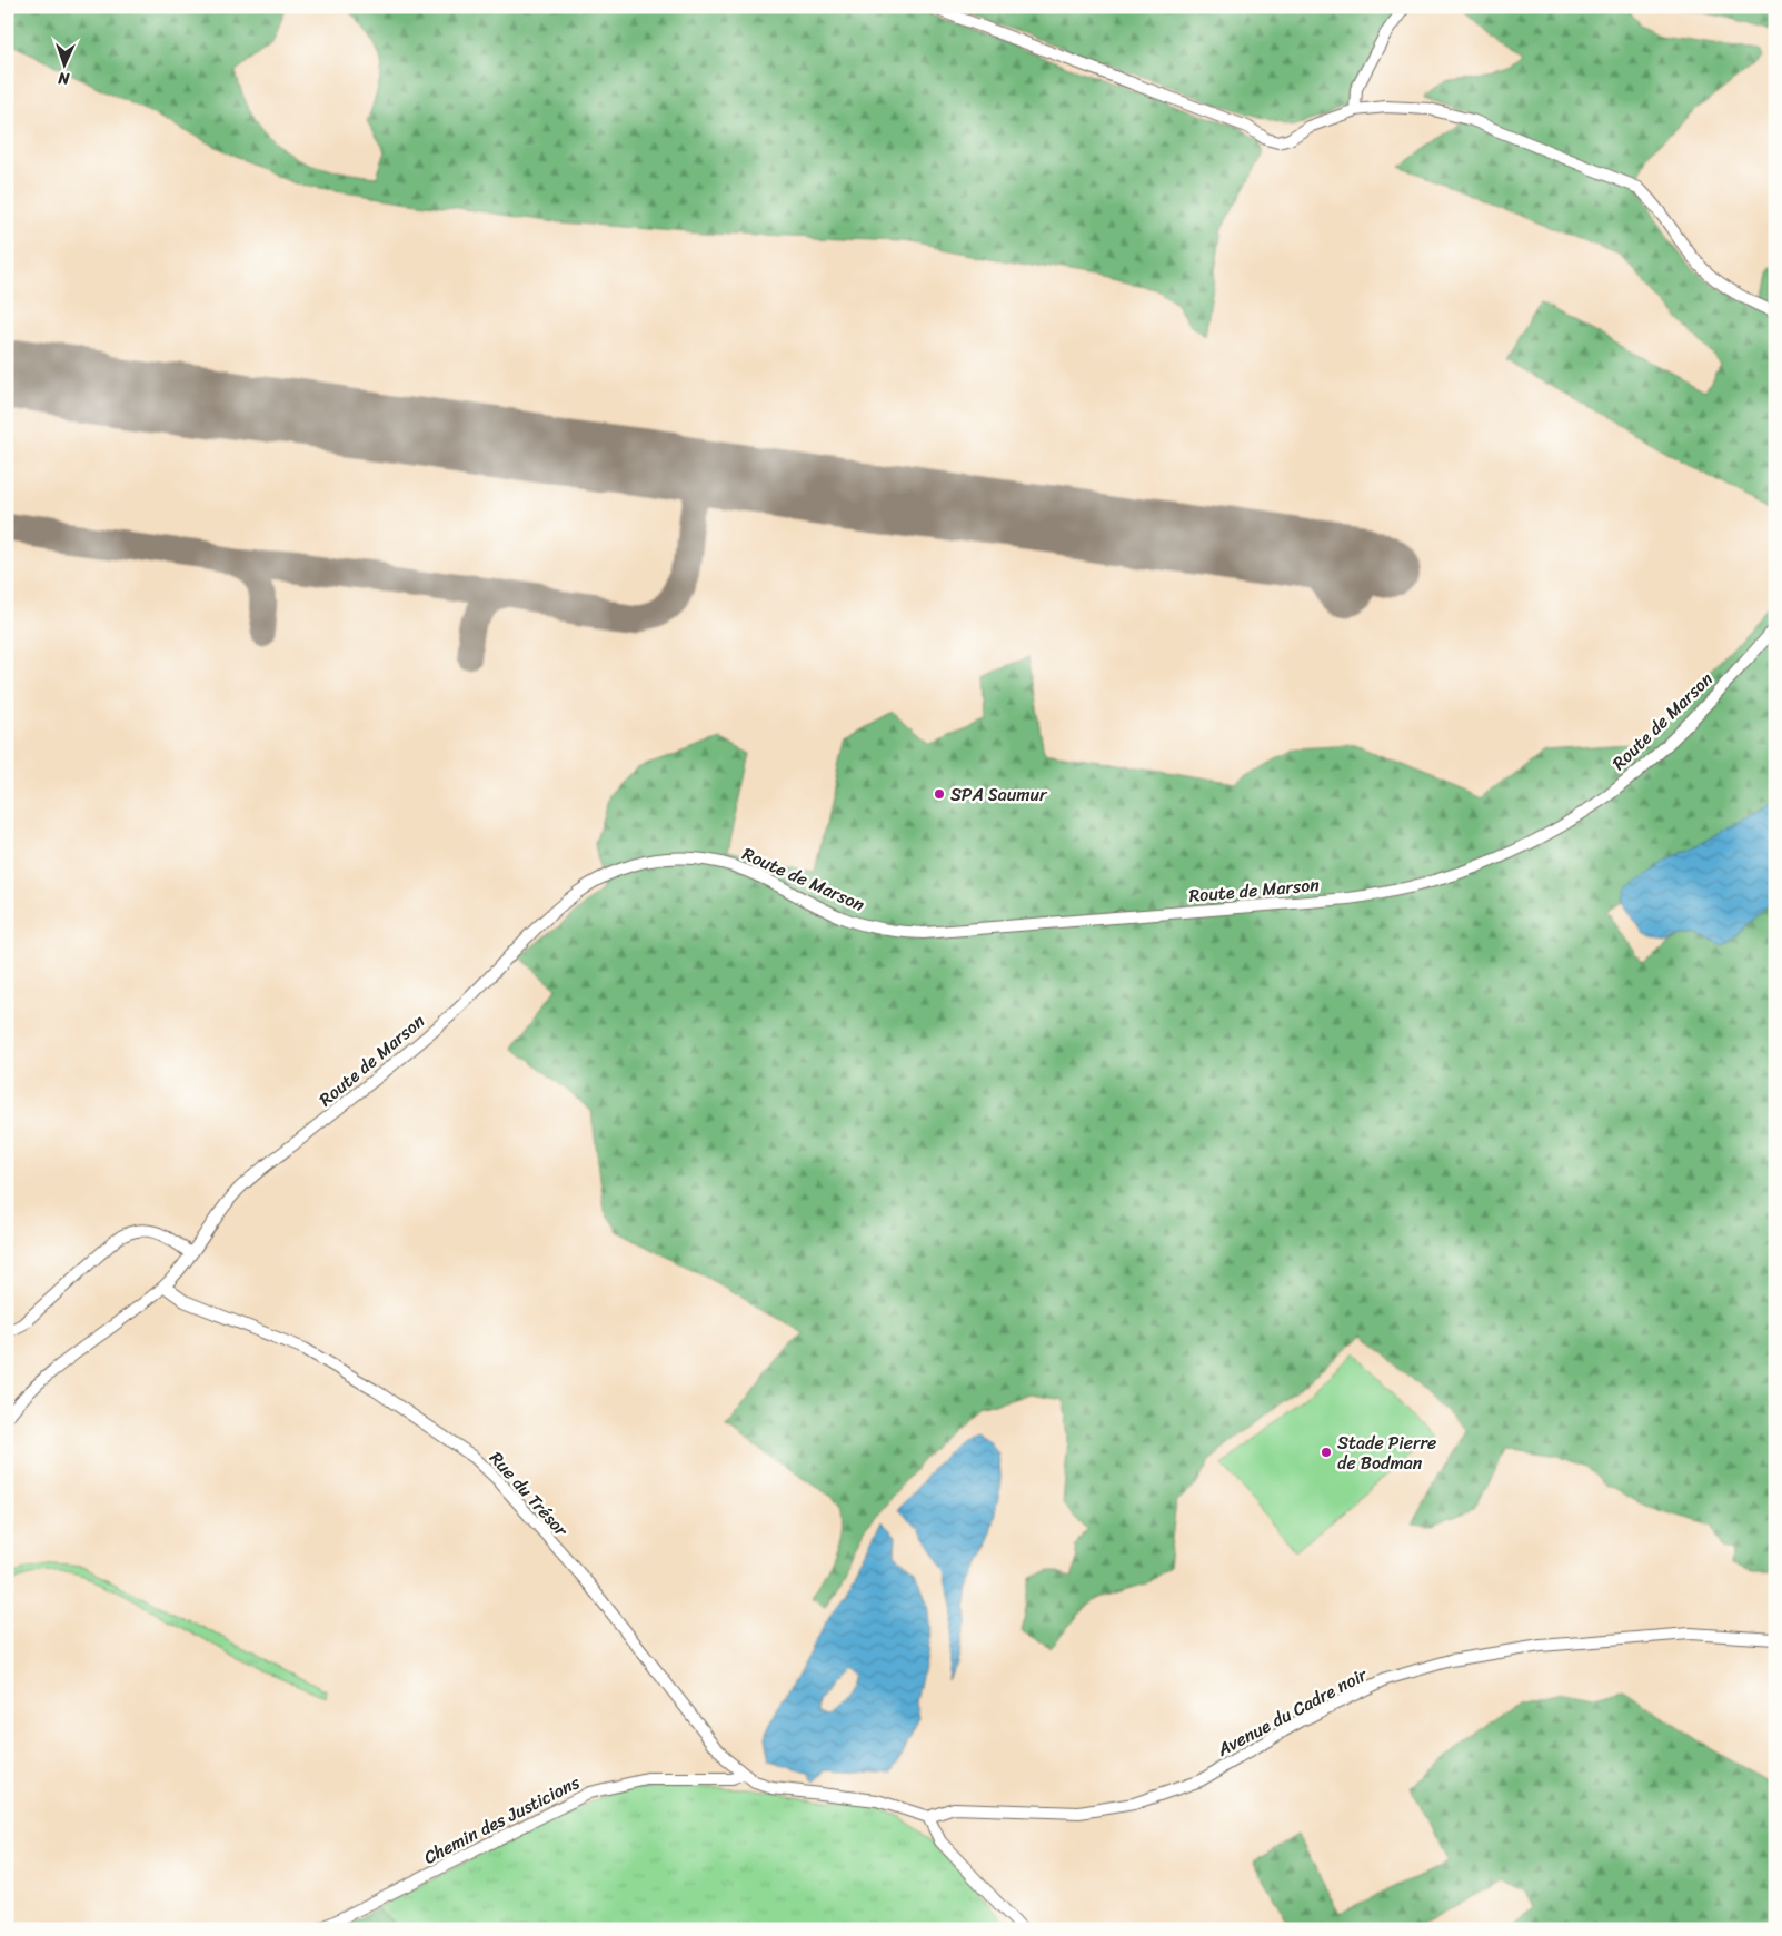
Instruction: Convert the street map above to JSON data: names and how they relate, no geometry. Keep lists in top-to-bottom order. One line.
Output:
{"streets":{"street":["Route de Marson","Rue du Trésor","Avenue du Cadre noir","Chemin des Justicions"]},"crossings":[["Route de Marson","Rue du Trésor"],["Rue du Trésor","Avenue du Cadre noir"],["Rue du Trésor","Chemin des Justicions"]],"places":["SPA Saumur","Stade Pierre de Bodman"],"north":"bottom"}
